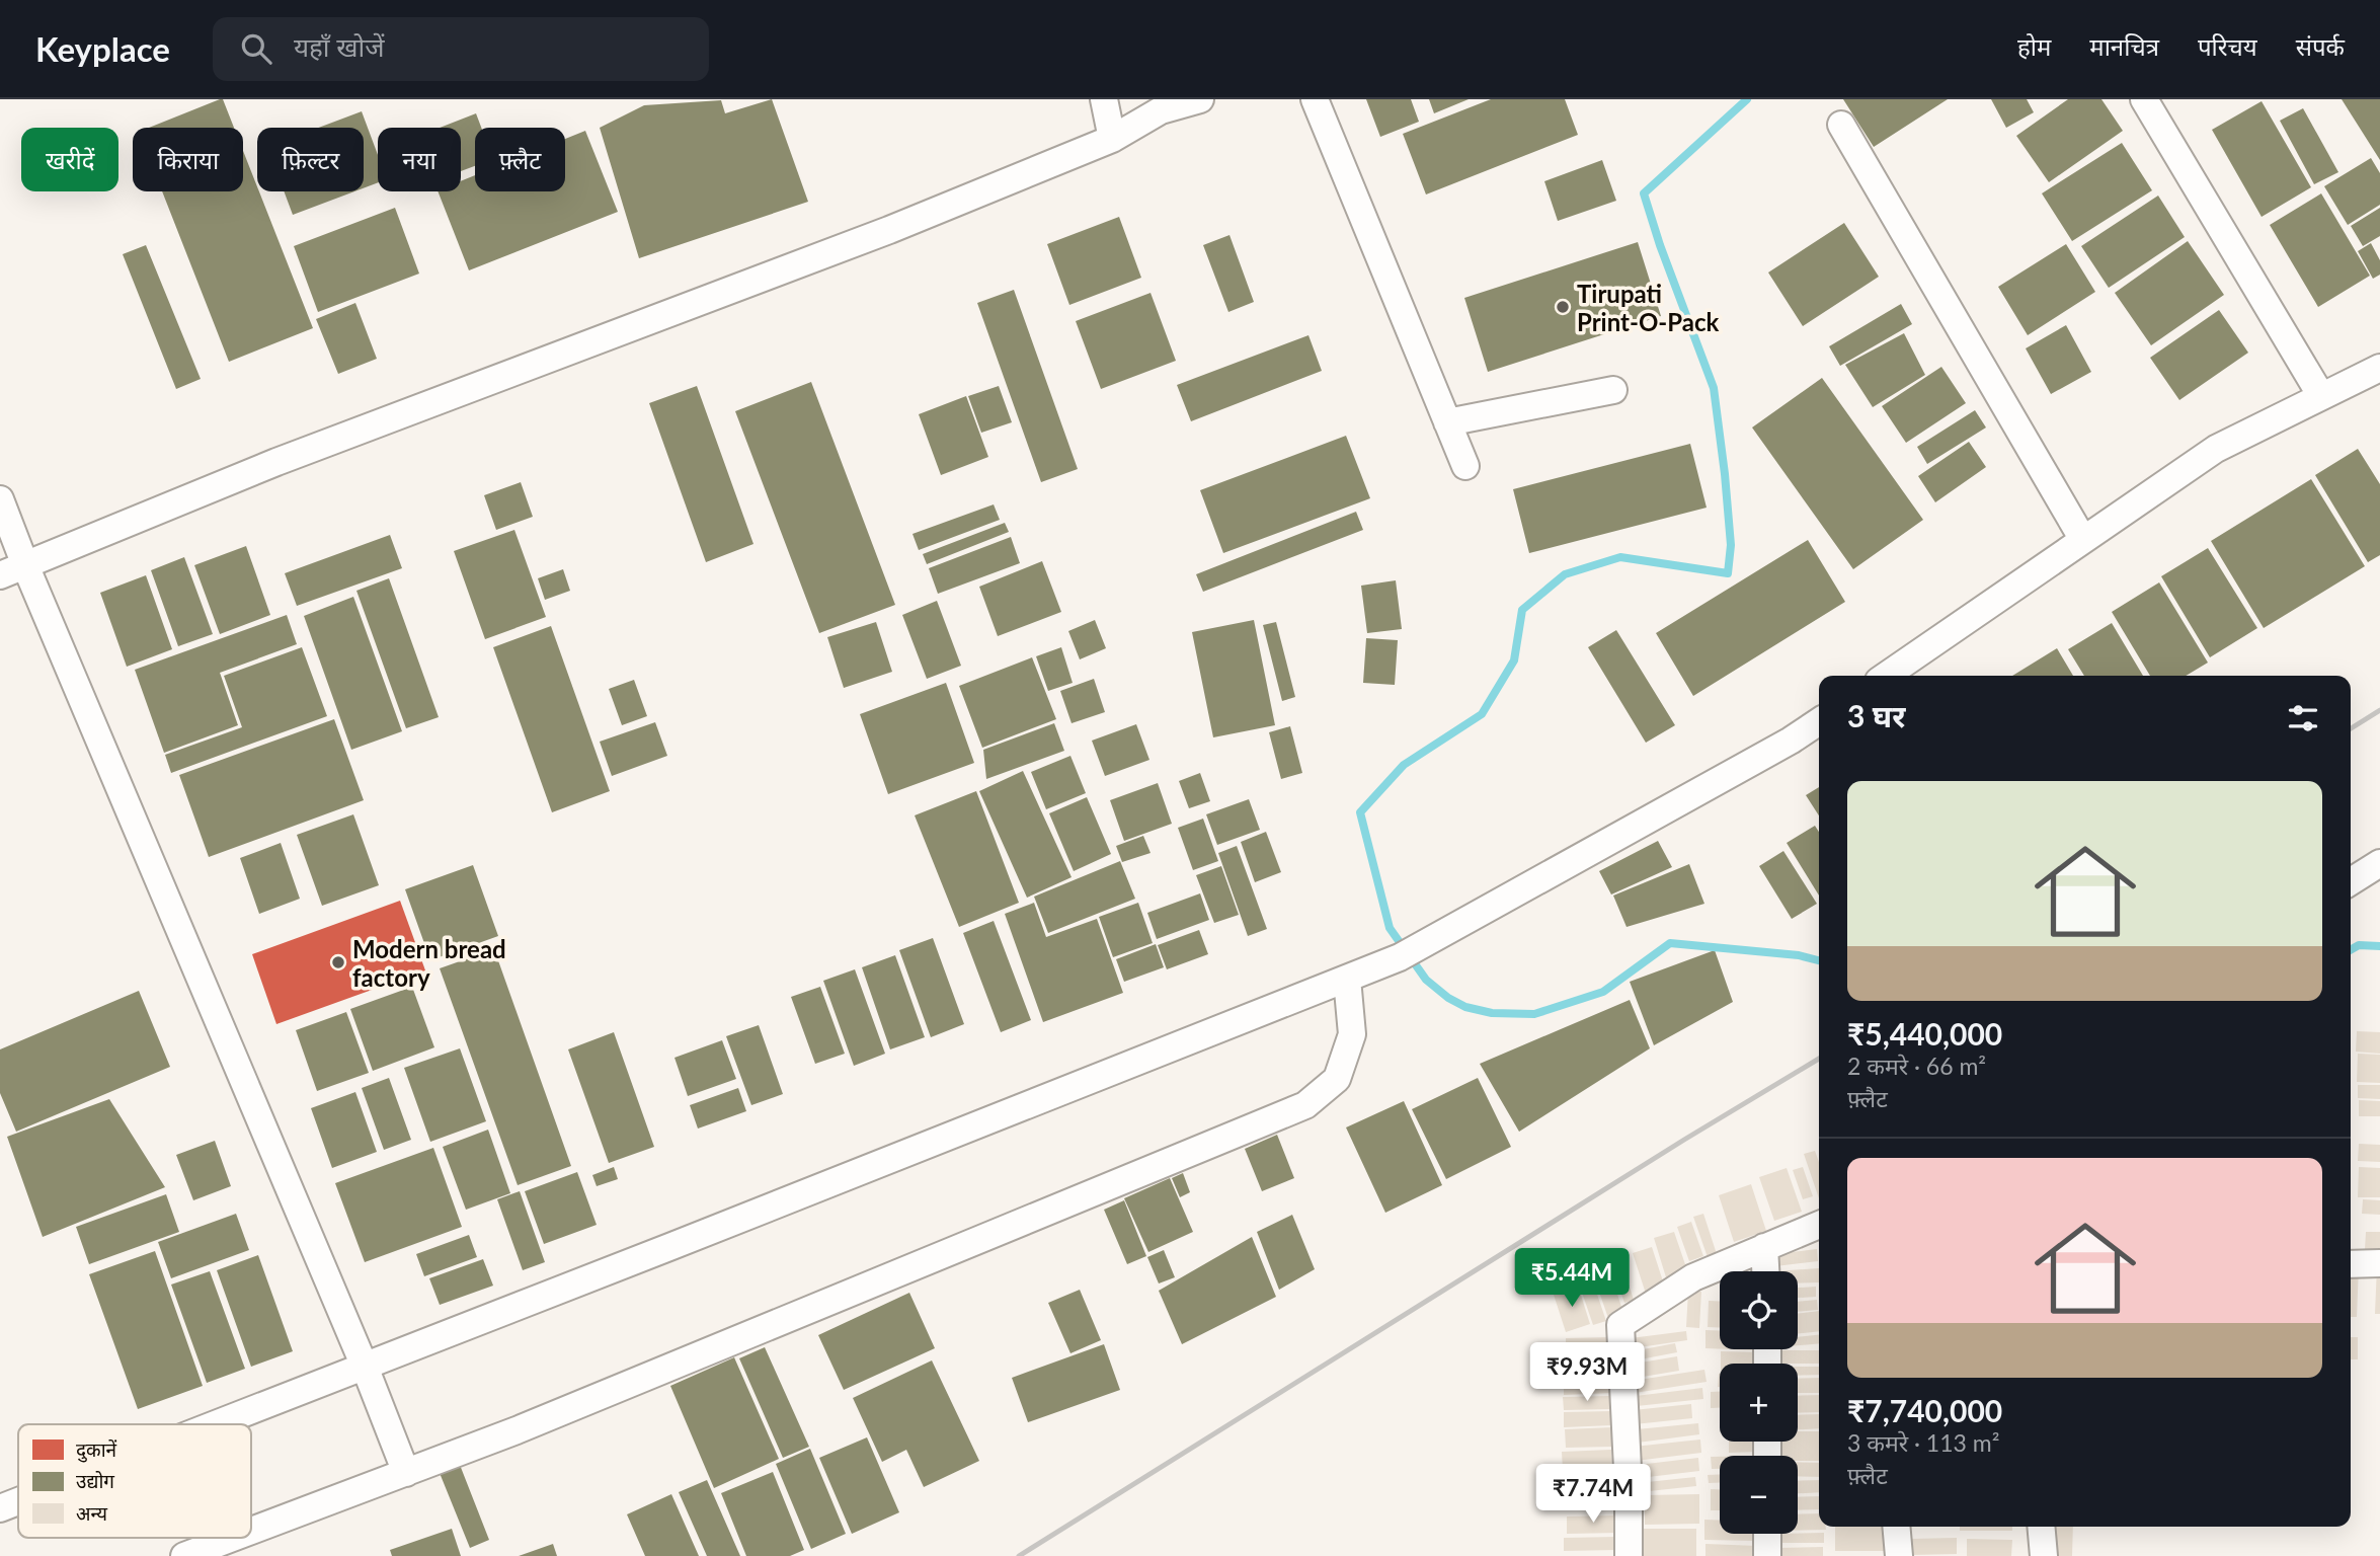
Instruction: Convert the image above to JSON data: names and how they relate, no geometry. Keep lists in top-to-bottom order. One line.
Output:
{"places":["Tirupati Print-O-Pack","Modern bread factory"],"legend":["दुकानें","उद्योग","अन्य"],"page":{"header":"Keyplace","search":"यहाँ खोजें","nav":["होम","मानचित्र","परिचय","संपर्क"],"chip":["खरीदें","किराया","फ़िल्टर","नया","फ़्लैट"],"heading":"3 घर","list":[{"name":"₹5,440,000","note":"2 कमरे · 66 m² · फ़्लैट"},{"name":"₹7,740,000","note":"3 कमरे · 113 m² · फ़्लैट"}],"price":["₹5.44M","₹9.93M","₹7.74M"],"map_buttons":["+","−"]}}
